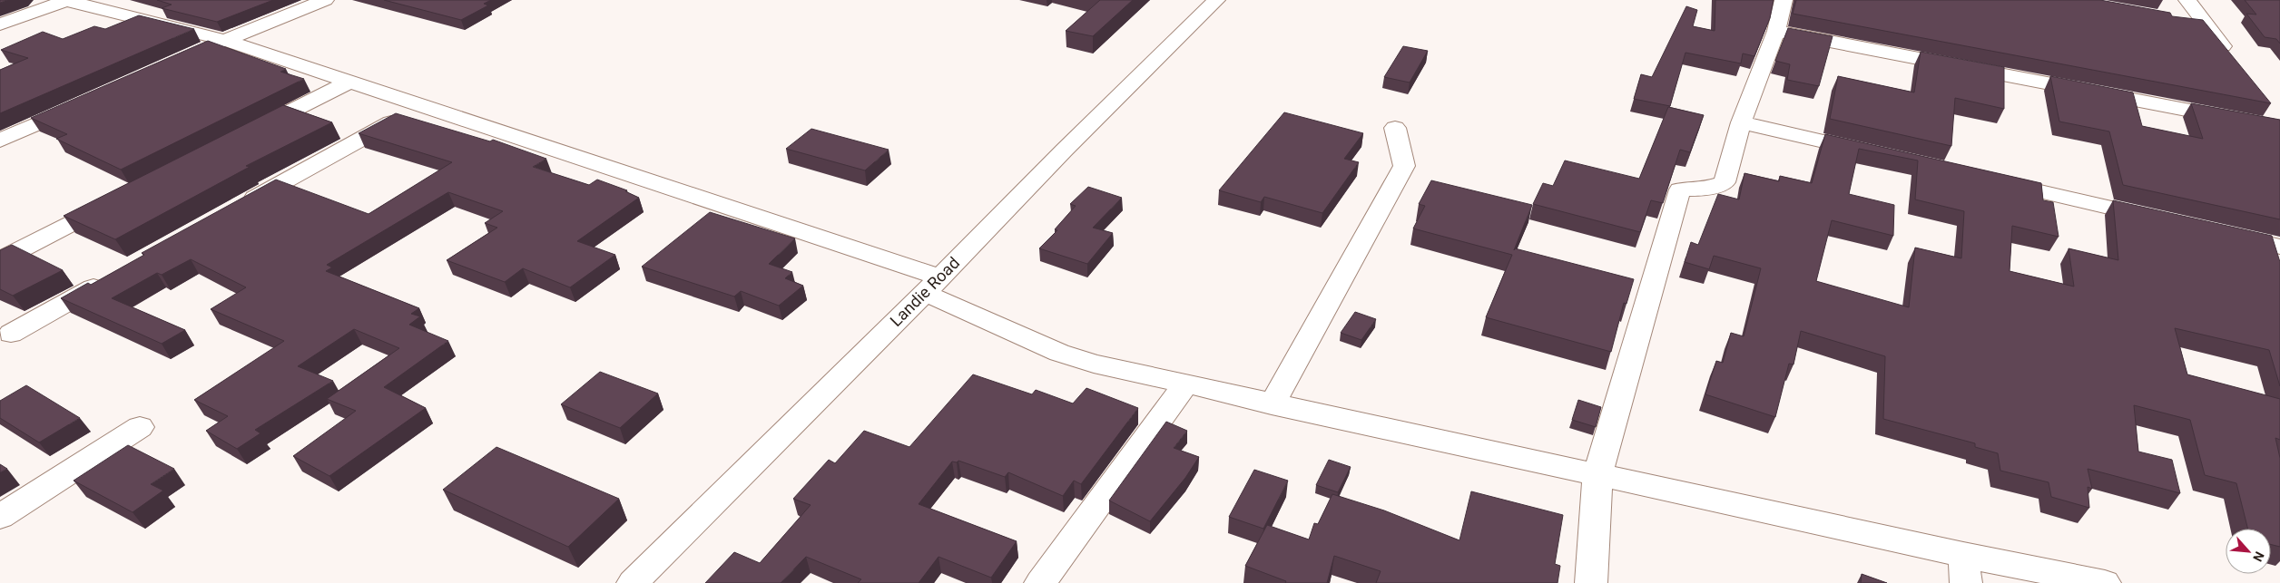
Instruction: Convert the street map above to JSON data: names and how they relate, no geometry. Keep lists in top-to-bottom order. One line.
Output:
{"streets":{"street":["Landie Road"]},"north":"bottom right"}
